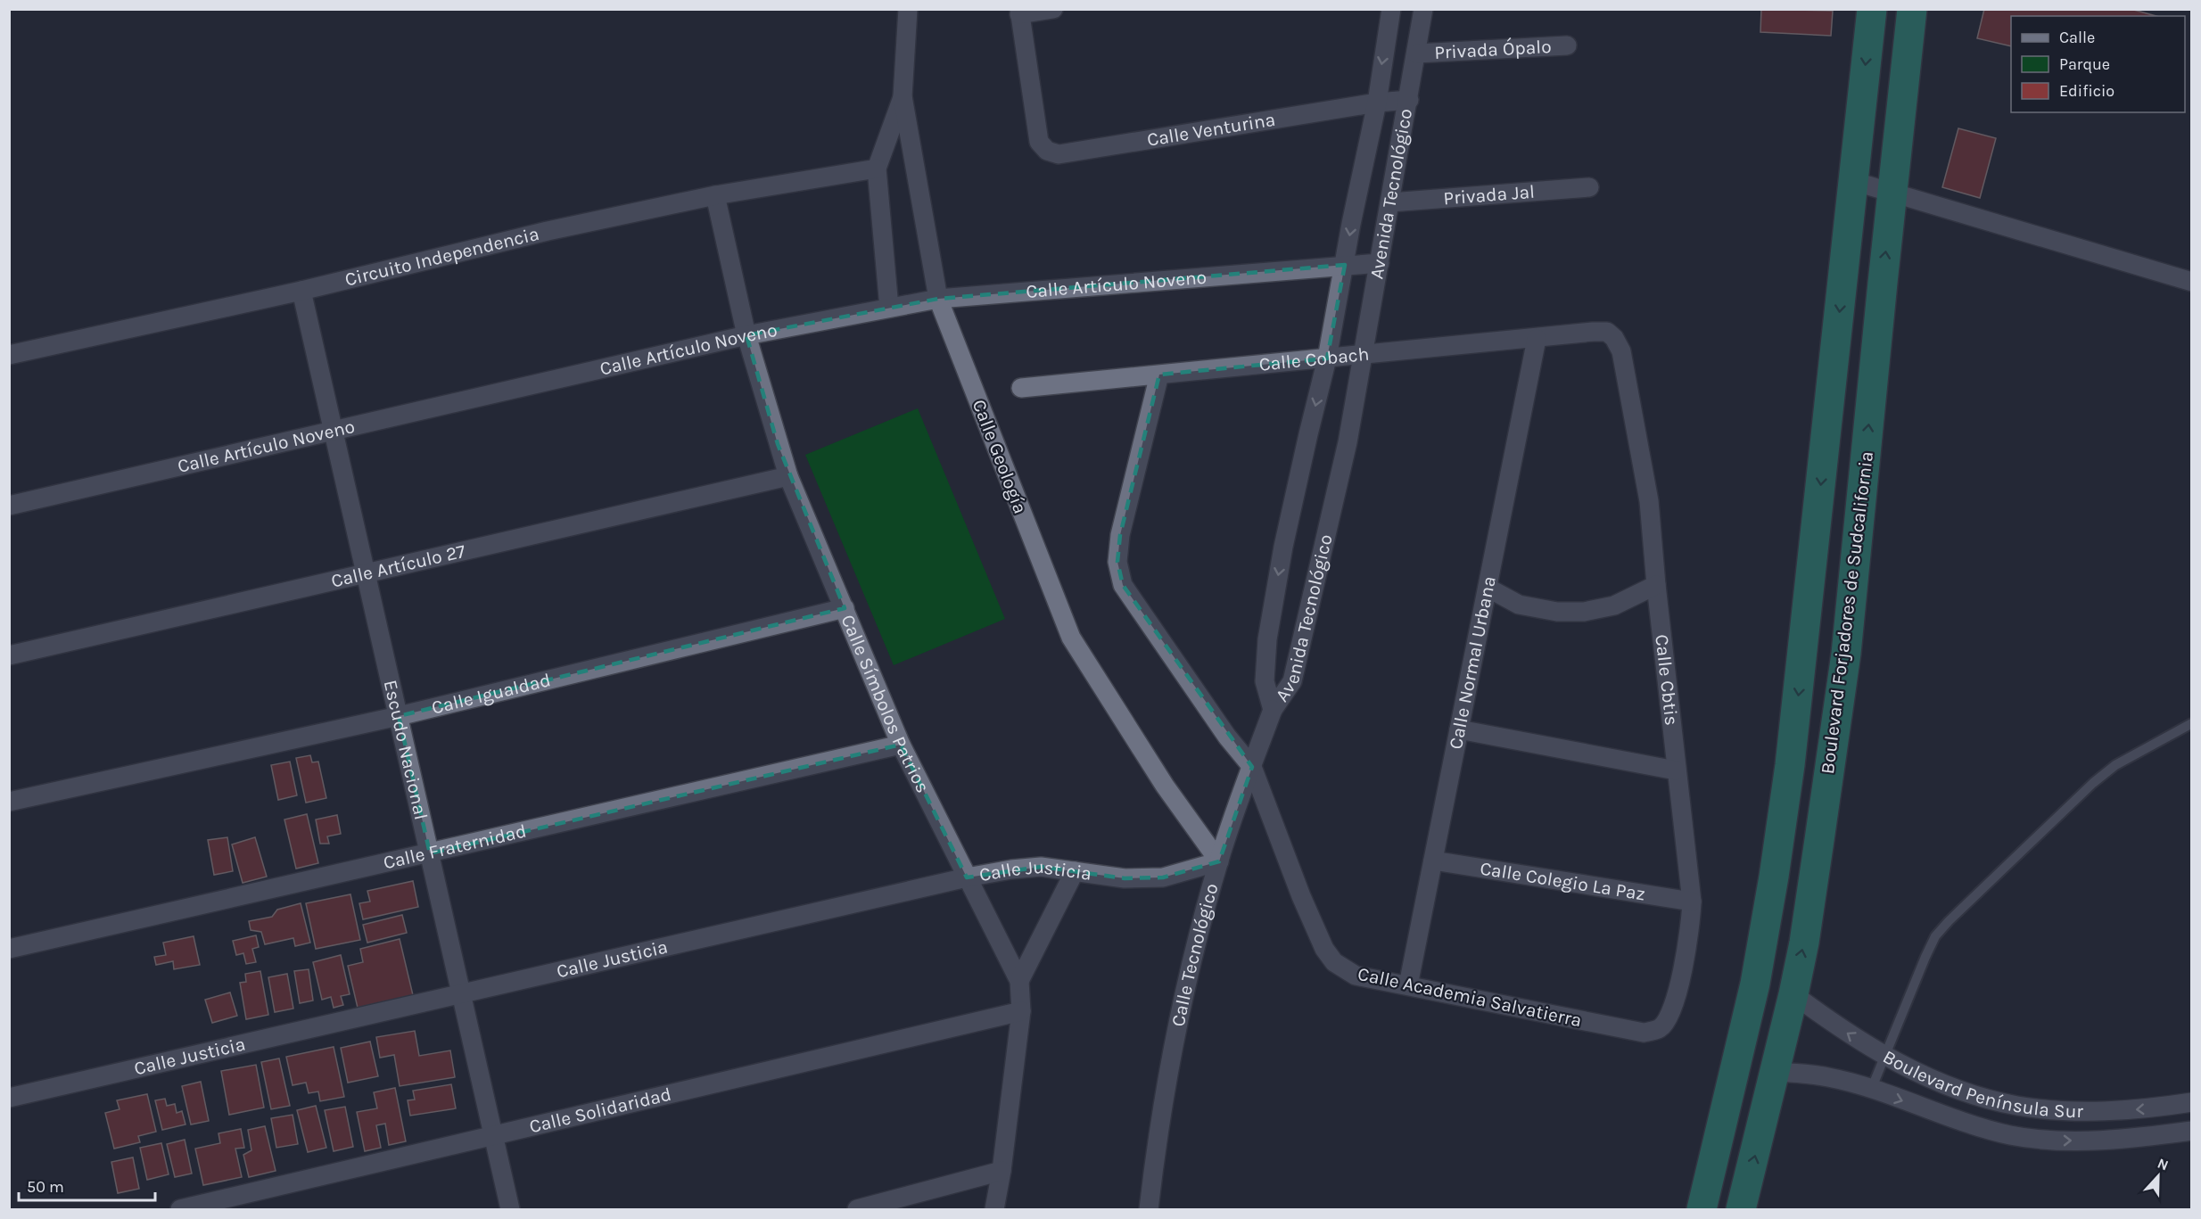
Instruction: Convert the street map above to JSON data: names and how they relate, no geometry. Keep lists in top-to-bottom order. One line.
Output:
{"streets":{"highway":["Boulevard Forjadores de Sudcalifornia"],"street":["Privada Ópalo","Calle Venturina","Avenida Tecnológico","Privada Jal","Circuito Independencia","Calle Artículo Noveno","Calle Cobach","Calle Geología","Calle Artículo 27","Calle Normal Urbana","Calle Cbtis","Calle Igualdad","Calle Símbolos Patrios","Escudo Nacional","Calle Fraternidad","Calle Justicia","Calle Colegio La Paz","Calle Tecnológico","Calle Academia Salvatierra","Boulevard Península Sur","Calle Solidaridad"]},"crossings":[["Privada Ópalo","Avenida Tecnológico"],["Calle Venturina","Avenida Tecnológico"],["Avenida Tecnológico","Privada Jal"],["Avenida Tecnológico","Calle Artículo Noveno"],["Avenida Tecnológico","Calle Cobach"],["Avenida Tecnológico","Calle Tecnológico"],["Circuito Independencia","Calle Símbolos Patrios"],["Circuito Independencia","Escudo Nacional"],["Calle Artículo Noveno","Calle Geología"],["Calle Artículo Noveno","Calle Símbolos Patrios"],["Calle Artículo Noveno","Escudo Nacional"],["Calle Cobach","Calle Normal Urbana"],["Calle Cobach","Calle Cbtis"],["Calle Cobach","Calle Academia Salvatierra"],["Calle Geología","Calle Justicia"],["Calle Geología","Calle Tecnológico"],["Calle Artículo 27","Calle Símbolos Patrios"],["Calle Artículo 27","Escudo Nacional"],["Boulevard Forjadores de Sudcalifornia","Boulevard Península Sur"],["Calle Normal Urbana","Calle Colegio La Paz"],["Calle Normal Urbana","Calle Academia Salvatierra"],["Calle Cbtis","Calle Colegio La Paz"],["Calle Cbtis","Calle Academia Salvatierra"],["Calle Igualdad","Calle Símbolos Patrios"],["Calle Igualdad","Escudo Nacional"],["Calle Símbolos Patrios","Calle Fraternidad"],["Calle Símbolos Patrios","Calle Justicia"],["Calle Símbolos Patrios","Calle Solidaridad"],["Escudo Nacional","Calle Fraternidad"],["Escudo Nacional","Calle Justicia"],["Escudo Nacional","Calle Solidaridad"],["Calle Justicia","Calle Tecnológico"],["Calle Tecnológico","Calle Academia Salvatierra"]],"legend":["Calle","Parque","Edificio"],"scale_bar":"50 m","north":"top"}
